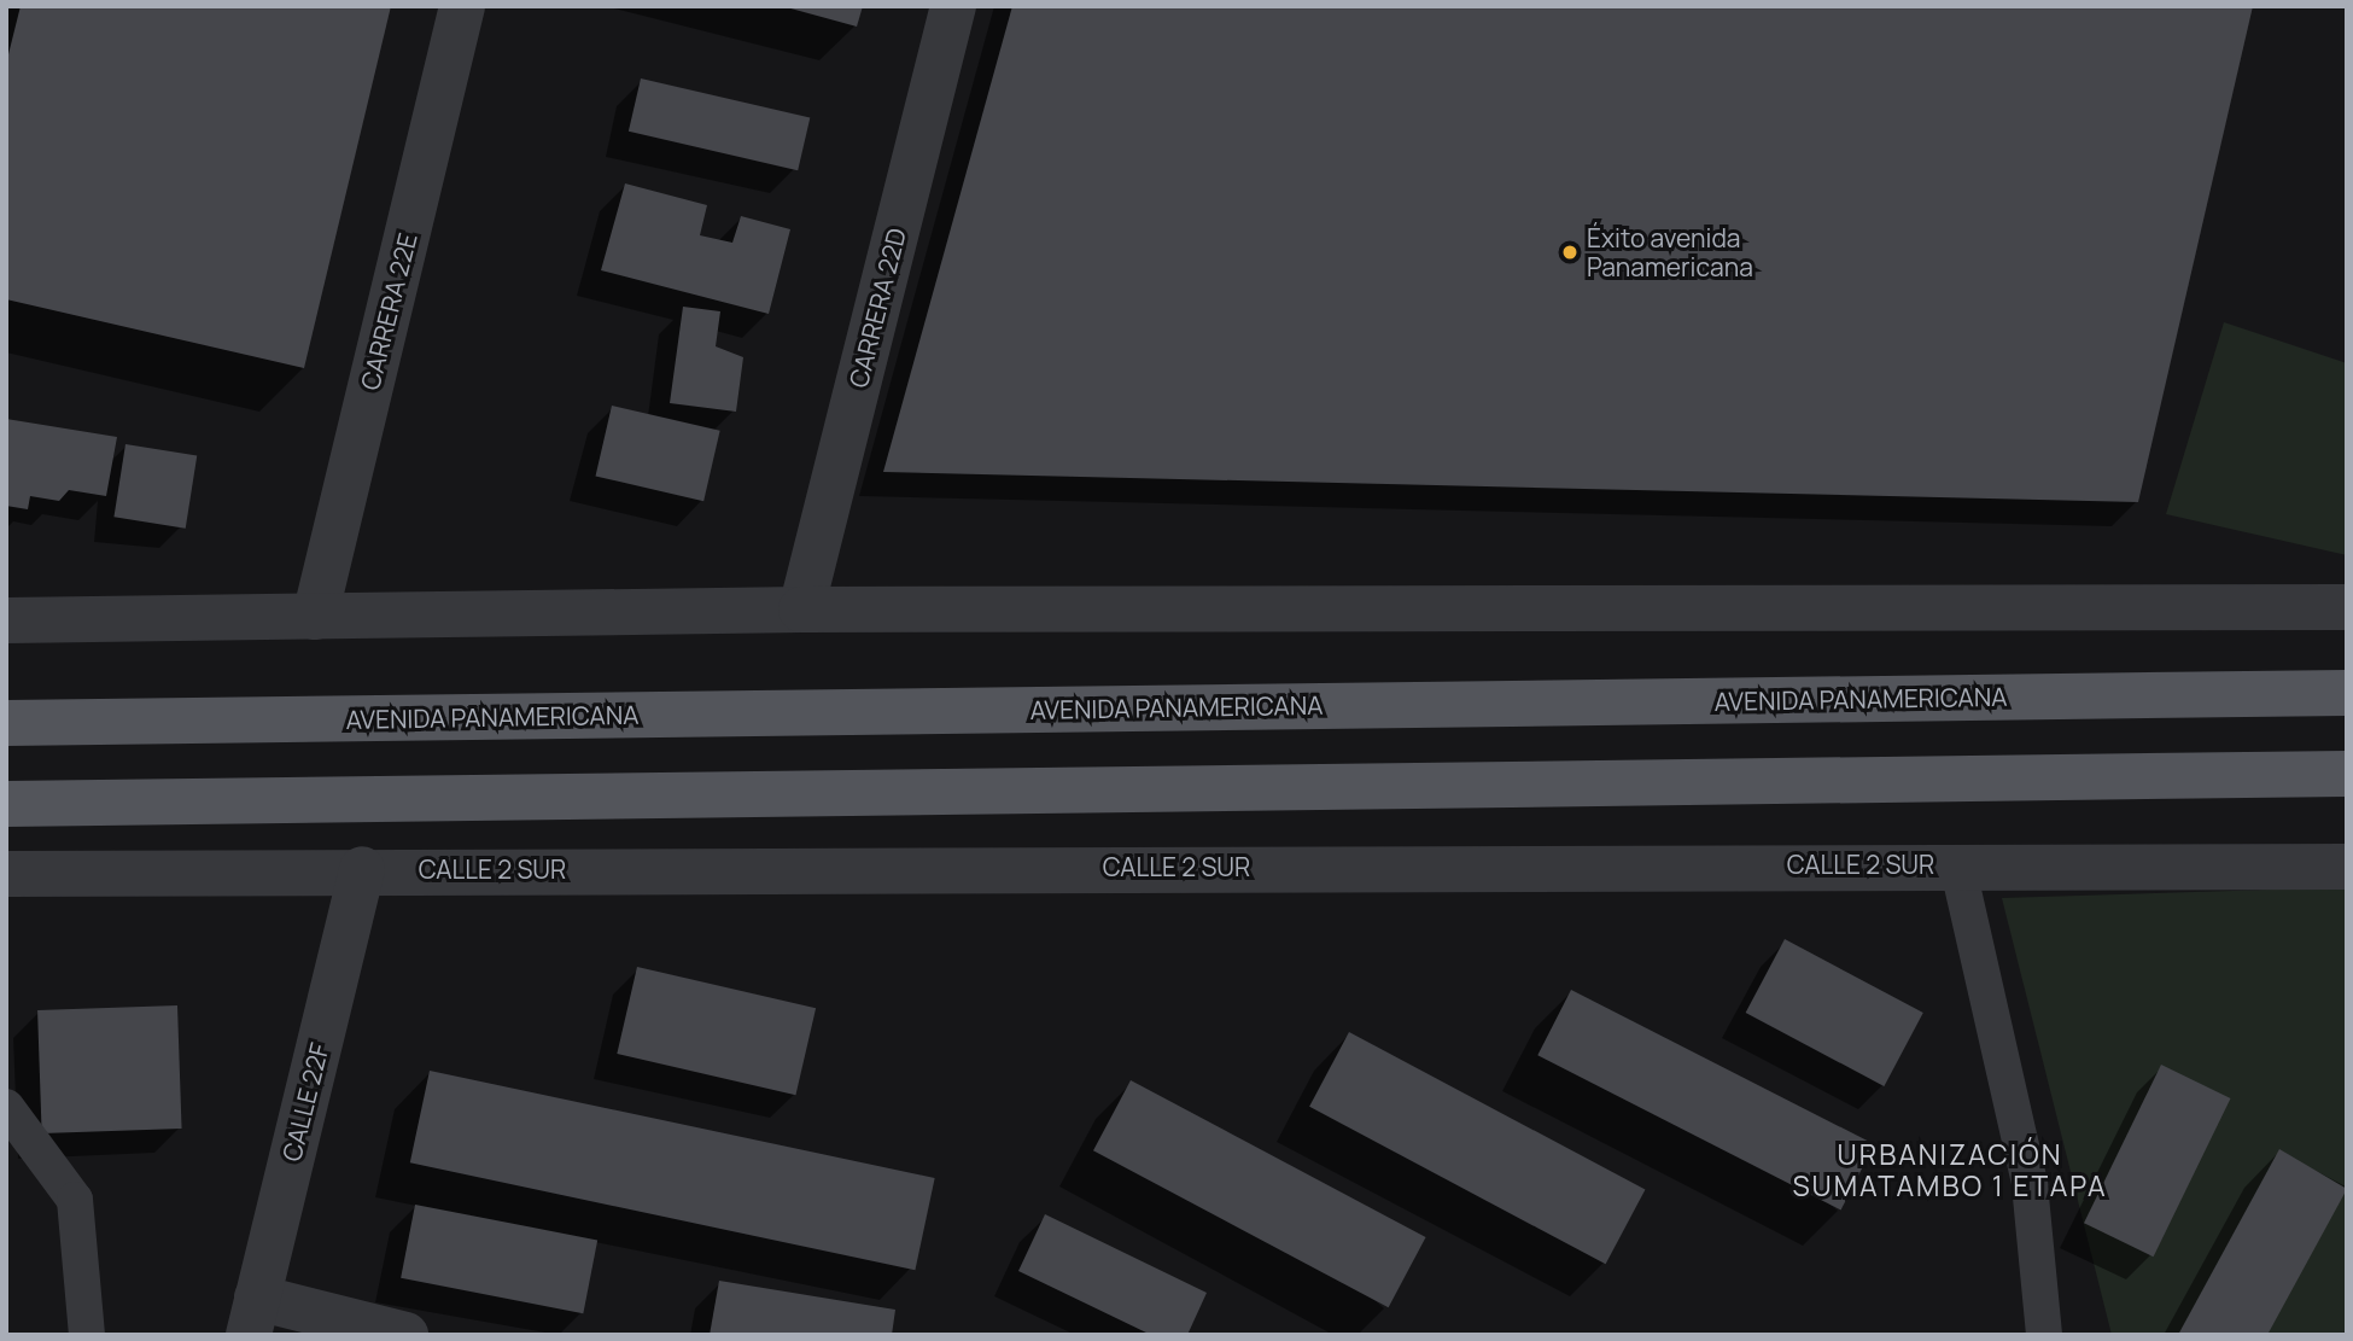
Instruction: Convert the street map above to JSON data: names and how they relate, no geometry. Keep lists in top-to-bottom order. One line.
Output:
{"streets":{"main road":["AVENIDA PANAMERICANA"],"street":["CARRERA 22D","CARRERA 22E","CALLE 2 SUR","CALLE 22F"]},"crossings":[["CALLE 2 SUR","CALLE 22F"]],"districts":["URBANIZACIÓN SUMATAMBO 1 ETAPA"],"places":["Éxito avenida Panamericana"]}
